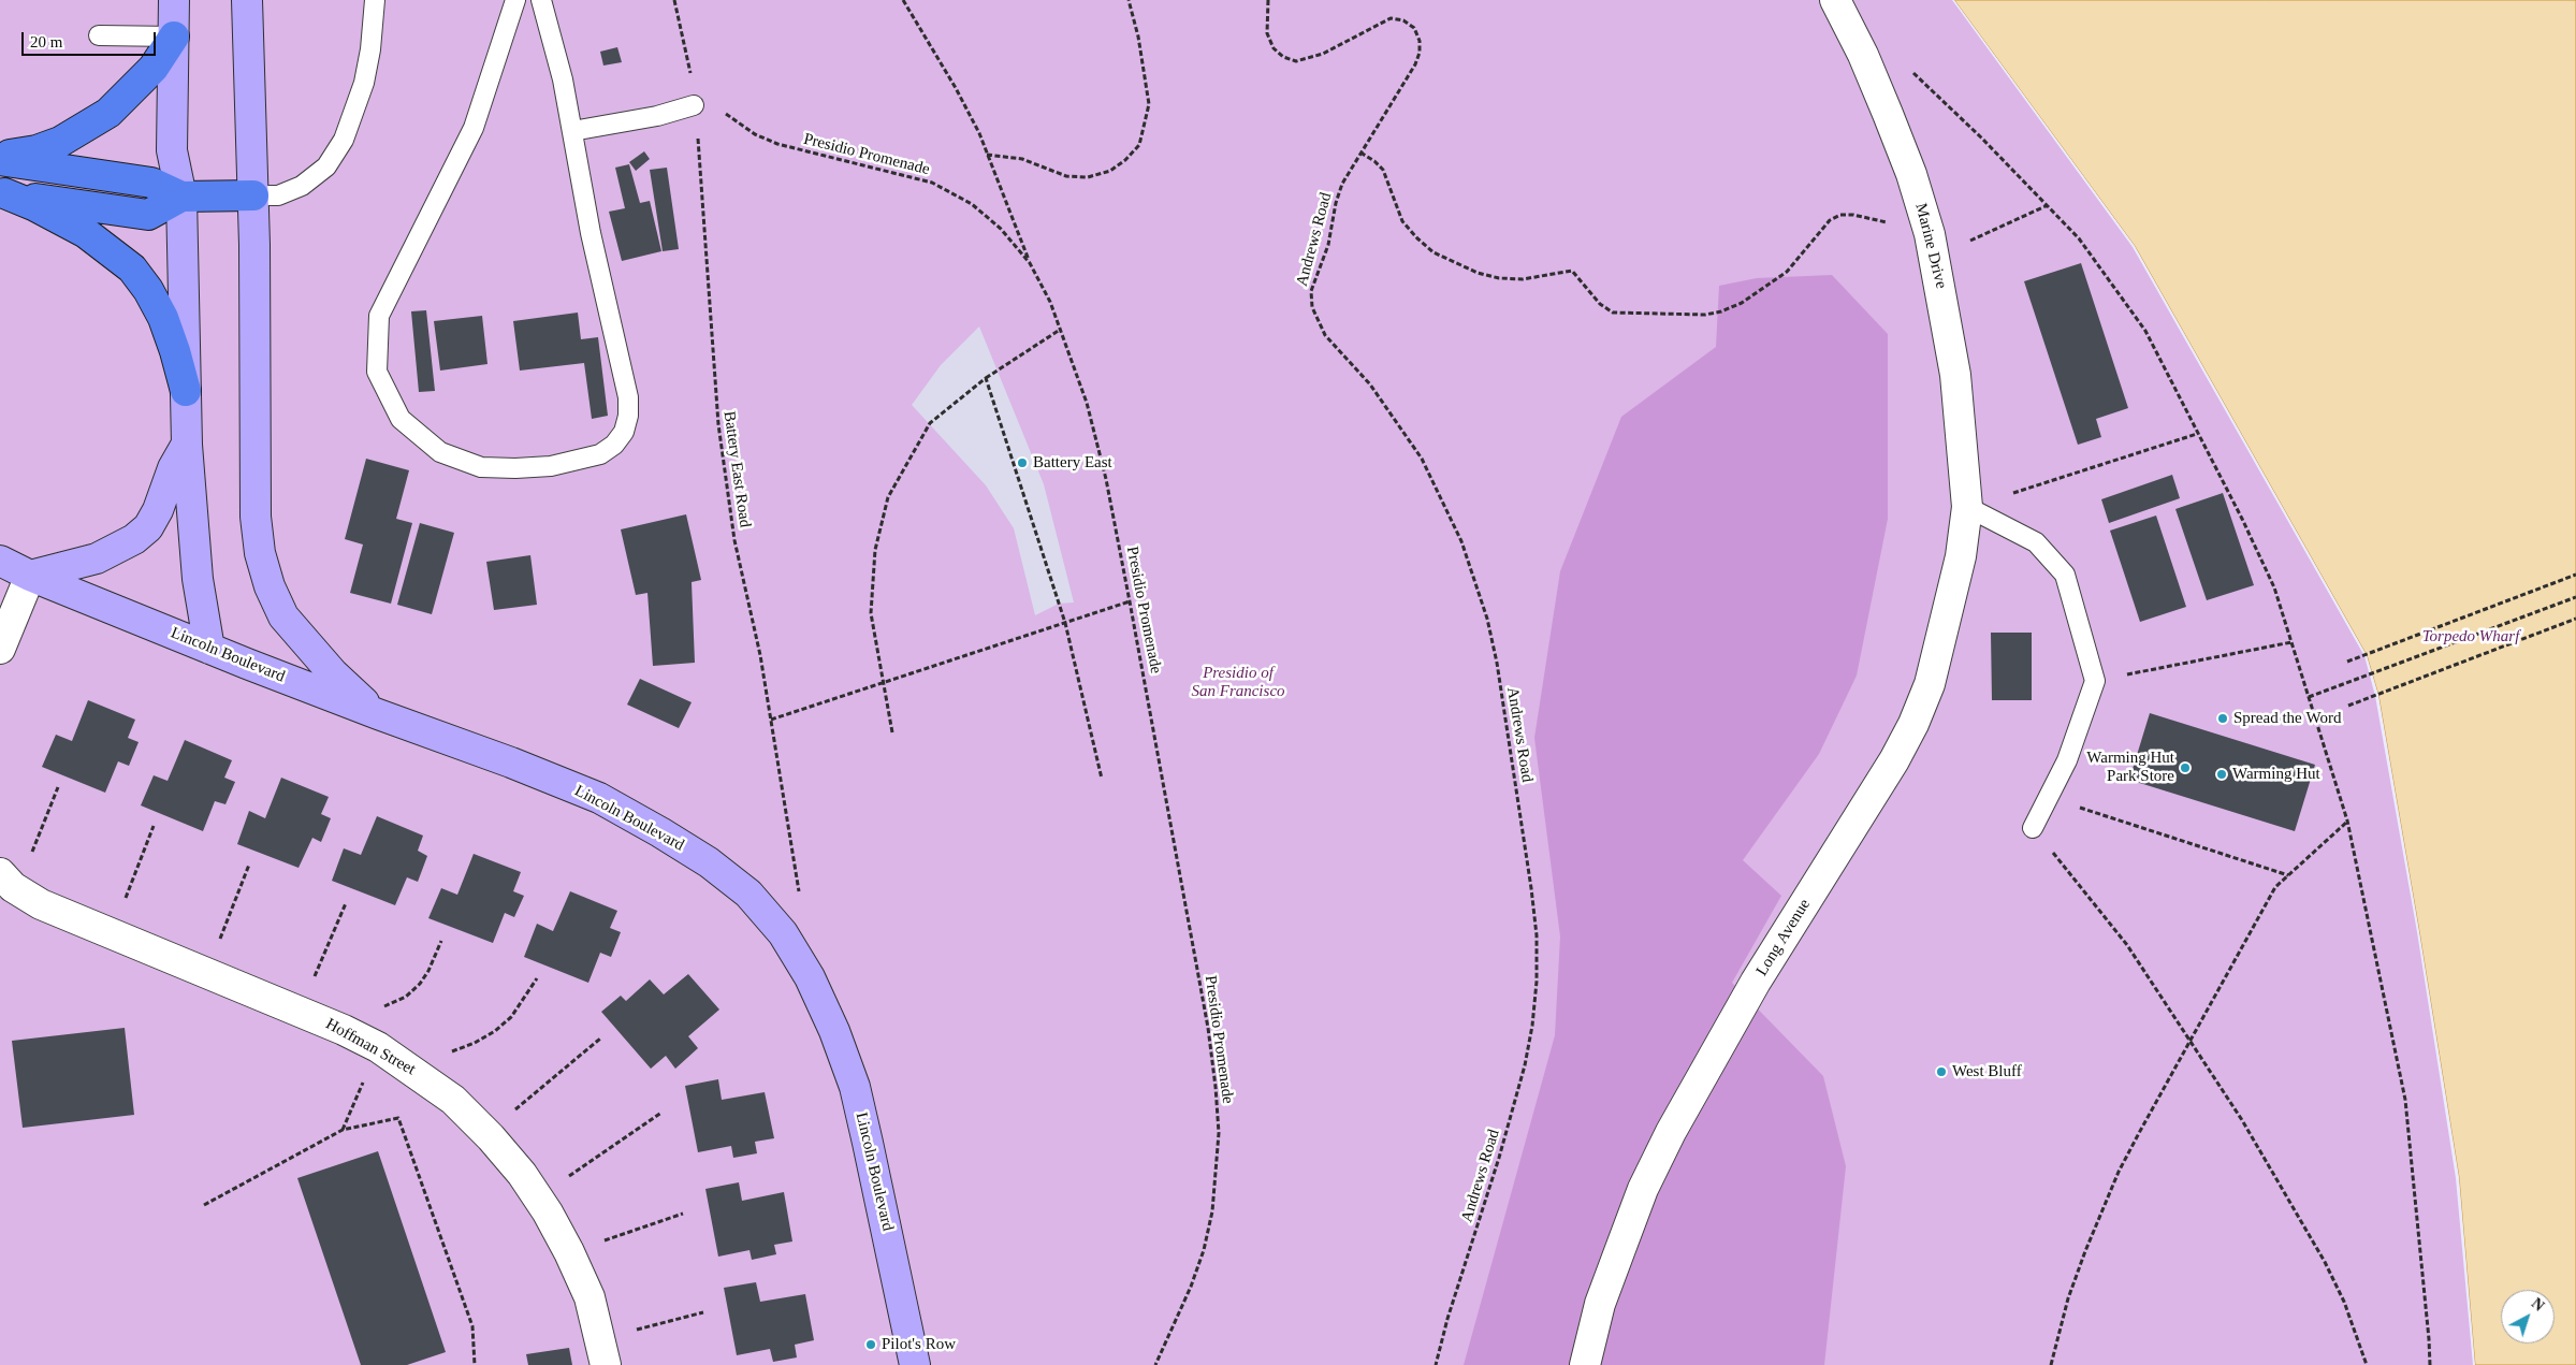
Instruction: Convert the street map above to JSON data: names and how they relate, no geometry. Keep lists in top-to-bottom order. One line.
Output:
{"streets":{"street":["Marine Drive","Lincoln Boulevard","Long Avenue","Hoffman Street"],"path":["Presidio Promenade","Andrews Road","Battery East Road"]},"crossings":[["Marine Drive","Long Avenue"],["Battery East Road","Lincoln Boulevard"]],"parks":["Torpedo Wharf","Presidio of San Francisco"],"places":["Battery East","Spread the Word","Warming Hut Park Store","Warming Hut","West Bluff","Pilot's Row"],"scale_bar":"20 m","north":"top right"}
